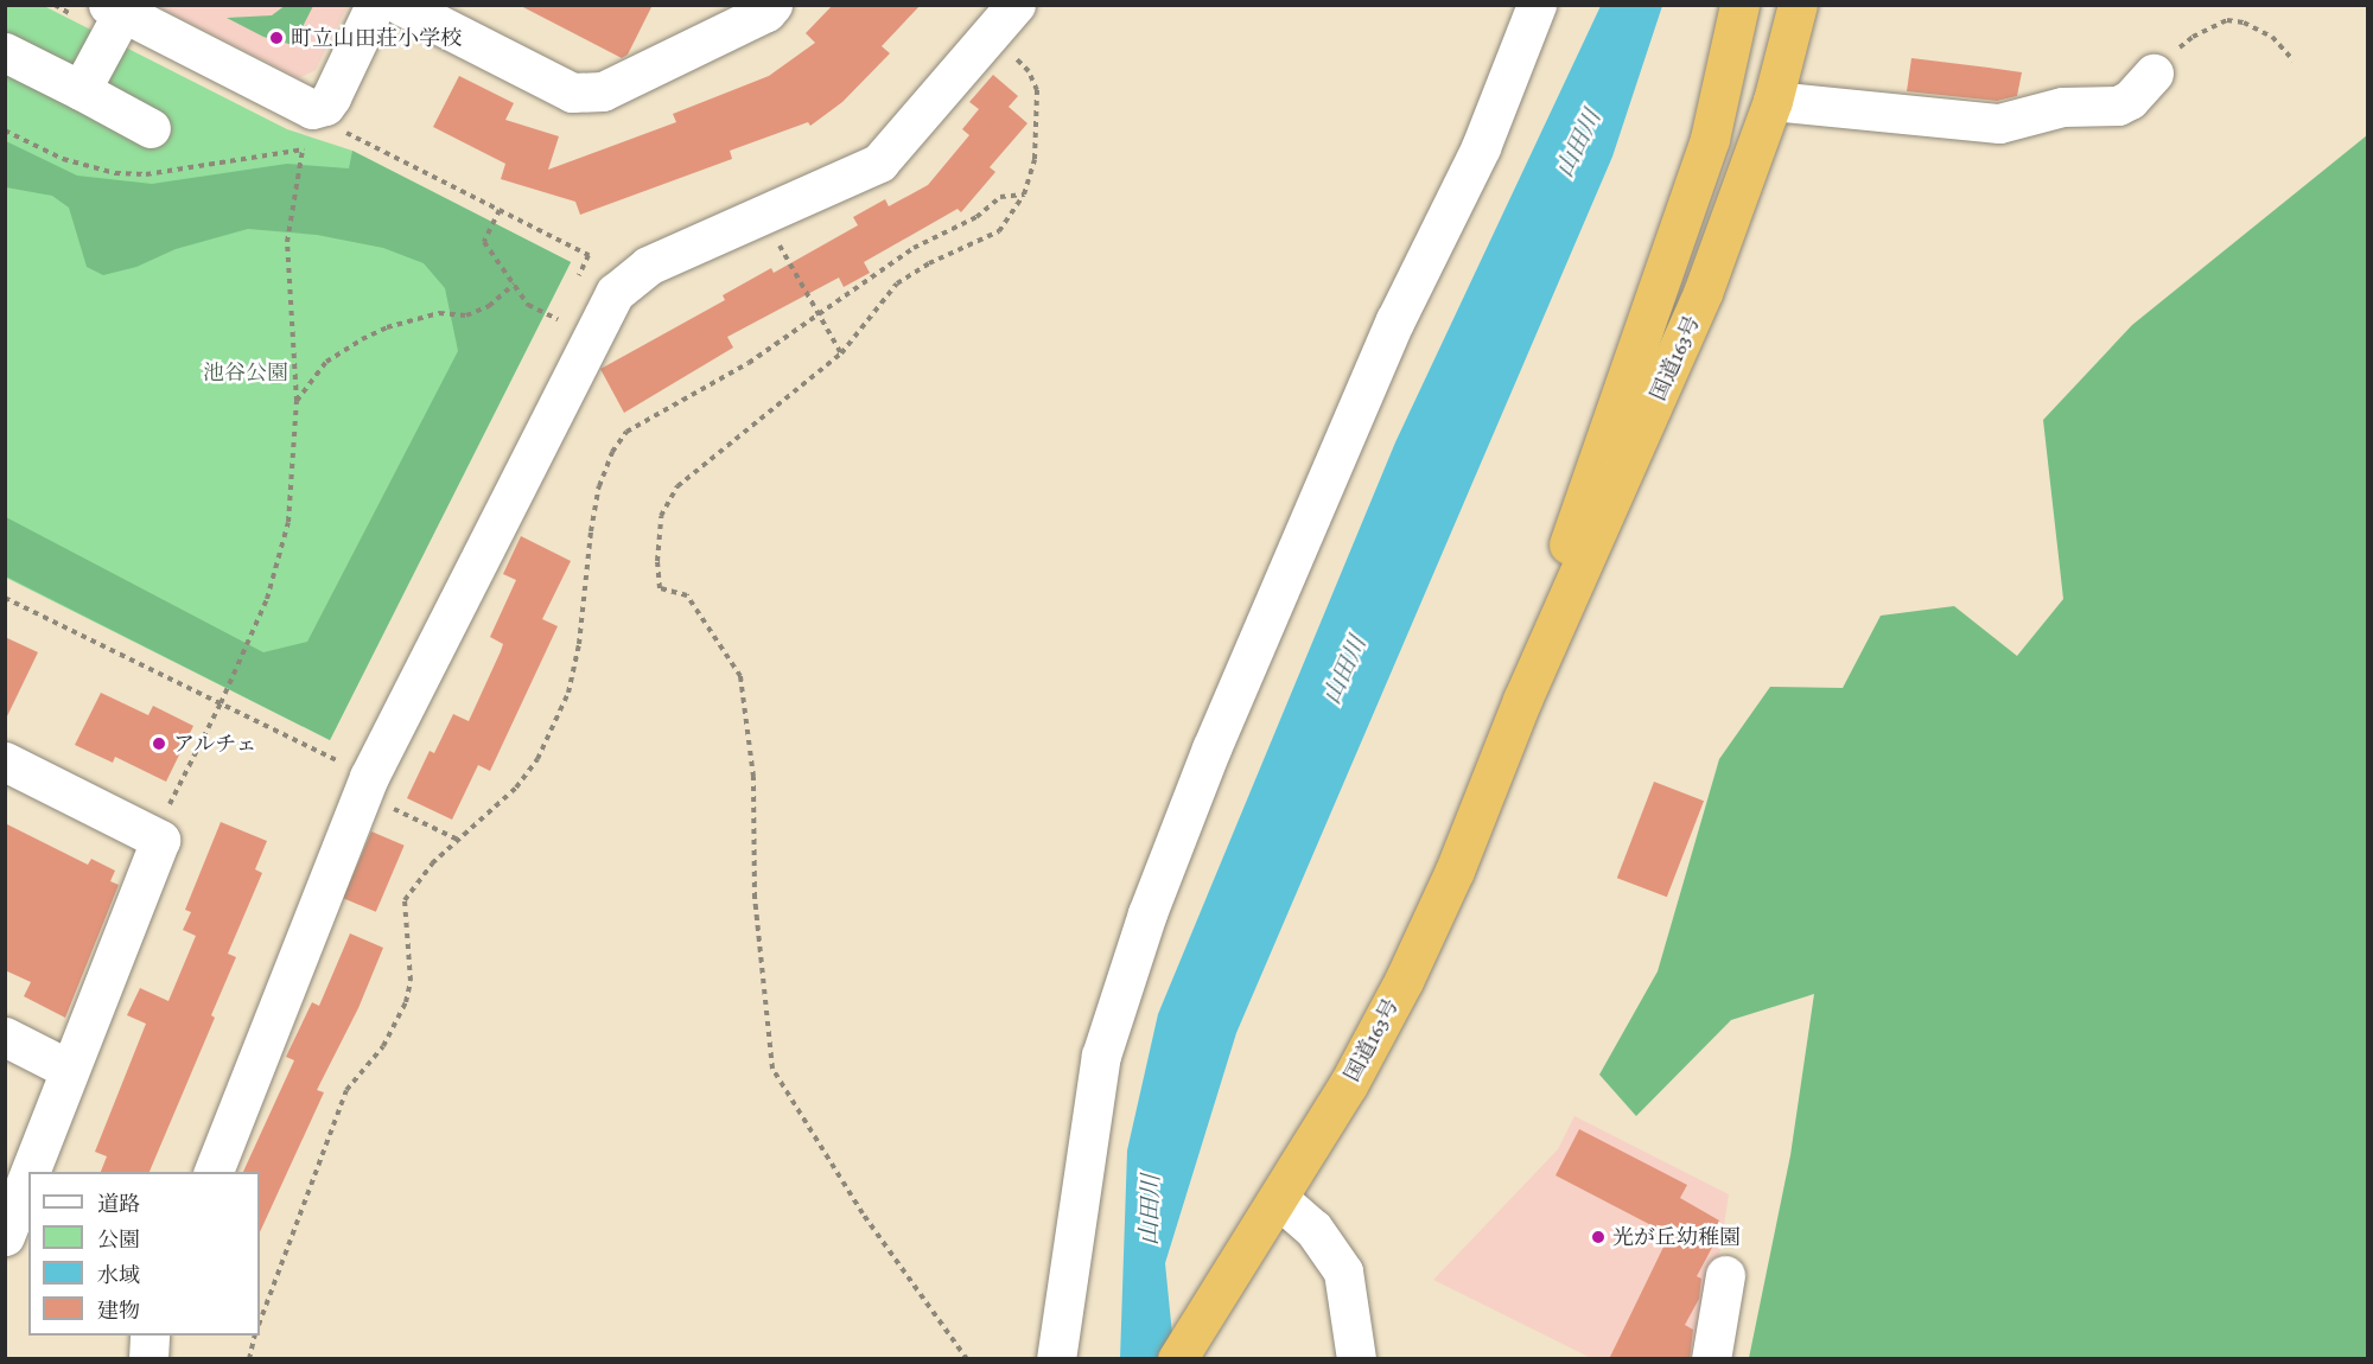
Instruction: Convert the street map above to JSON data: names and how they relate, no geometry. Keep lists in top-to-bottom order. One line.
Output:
{"streets":{"highway":["国道163号"]},"water":["山田川"],"parks":["池谷公園"],"places":["町立山田荘小学校","アルチェ","光が丘幼稚園"],"legend":["道路","公園","水域","建物"]}
